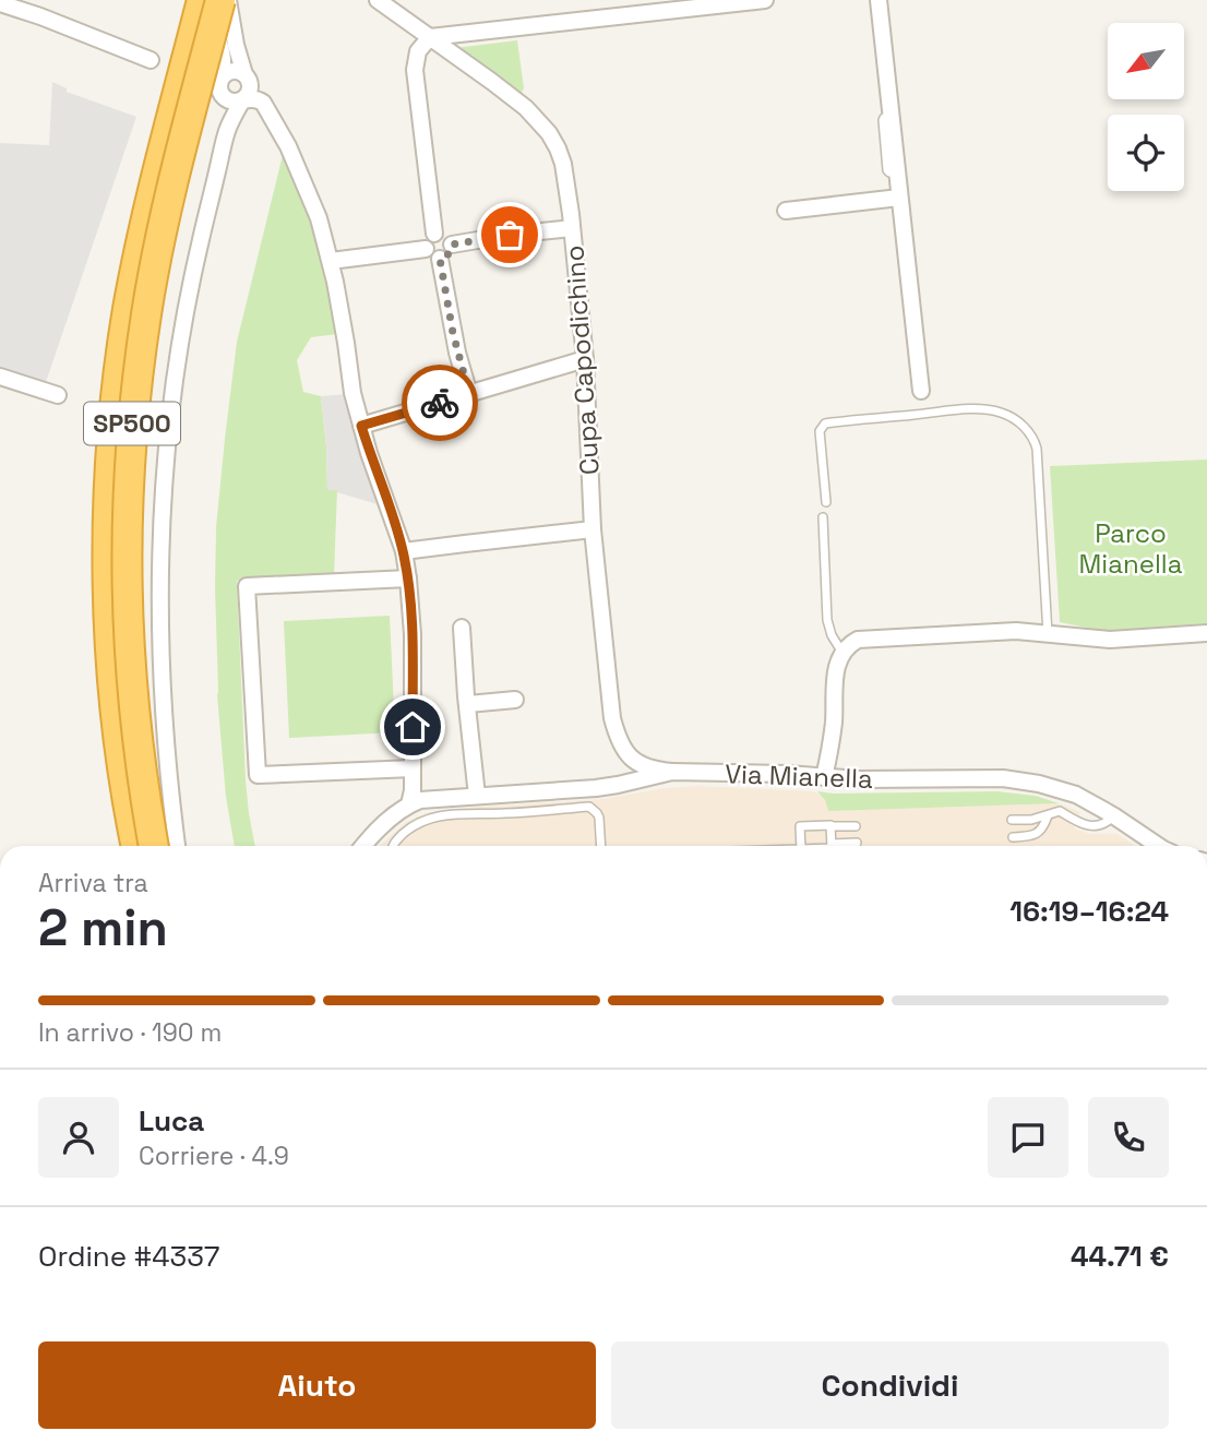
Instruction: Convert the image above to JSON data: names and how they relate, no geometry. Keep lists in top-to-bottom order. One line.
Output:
{"streets":{"highway":["SP500"],"street":["Cupa Capodichino","Via Mianella"]},"crossings":[["Cupa Capodichino","Via Mianella"]],"parks":["Parco Mianella"],"north":"bottom left","page":{"heading":["2 min","Arriva tra","16:19–16:24"],"panel":["Luca","Corriere · 4.9","Ordine #4337","44.71 €"],"bar":"In arrivo · 190 m","buttons":["Aiuto","Condividi"]}}
